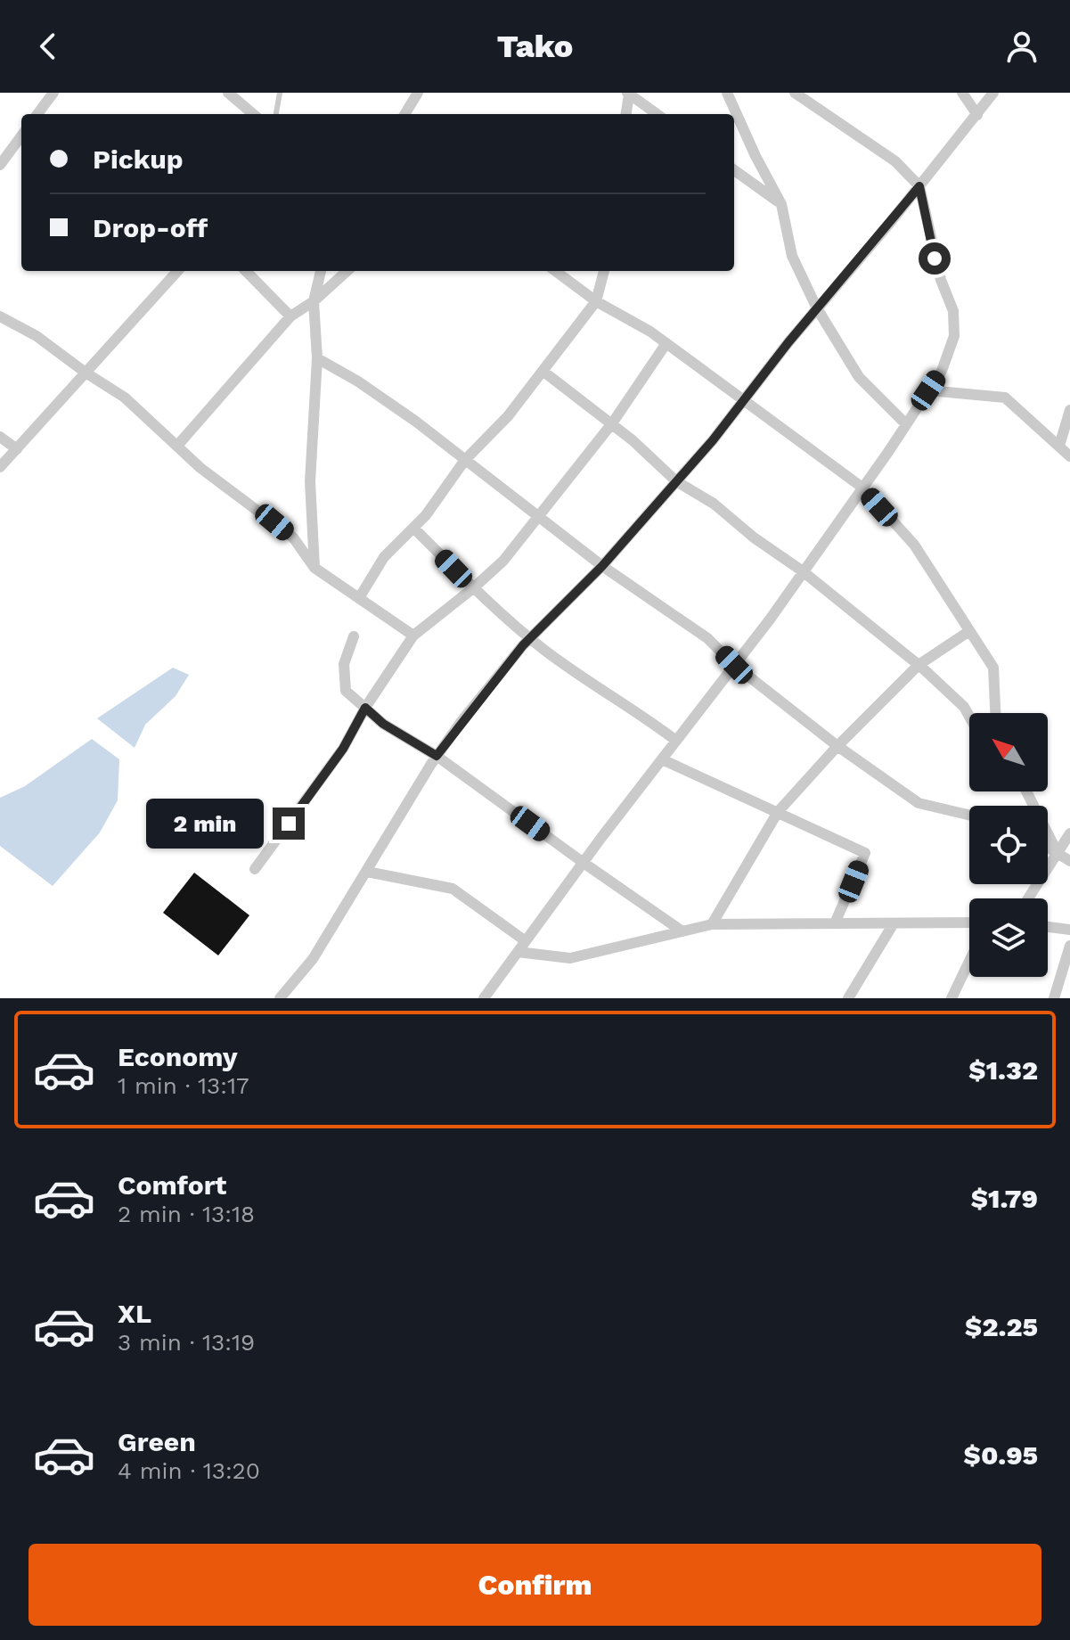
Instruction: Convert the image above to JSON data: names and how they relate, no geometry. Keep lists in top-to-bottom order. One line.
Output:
{"north":"top left","page":{"header":"Tako","banner":["Pickup","Drop-off"],"bubble":"2 min","list":[{"name":"Economy","note":"1 min · 13:17","value":"$1.32"},{"name":"Comfort","note":"2 min · 13:18","value":"$1.79"},{"name":"XL","note":"3 min · 13:19","value":"$2.25"},{"name":"Green","note":"4 min · 13:20","value":"$0.95"}],"buttons":"Confirm"}}
